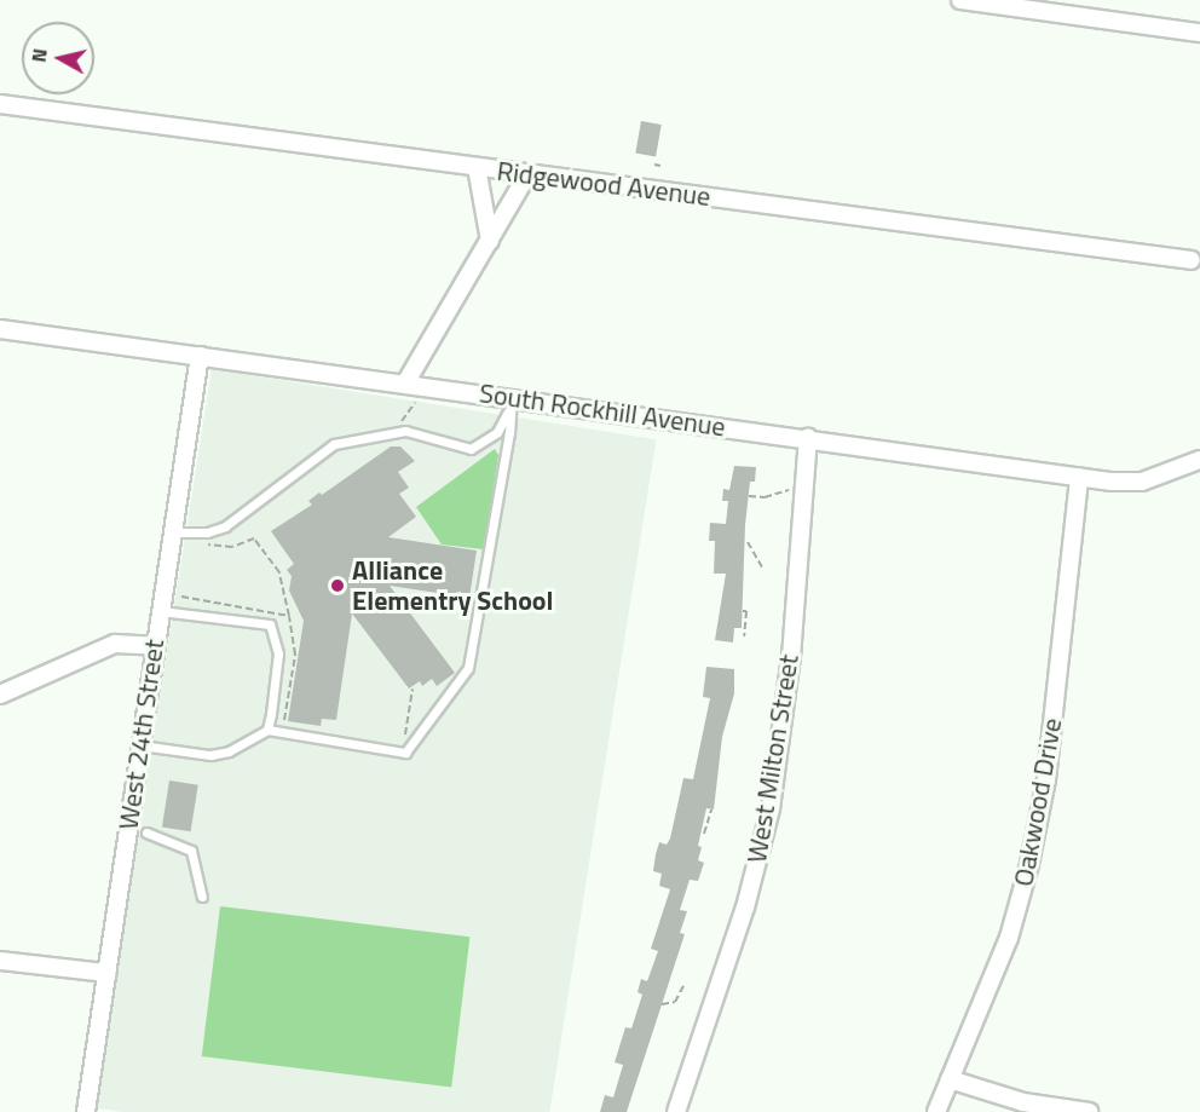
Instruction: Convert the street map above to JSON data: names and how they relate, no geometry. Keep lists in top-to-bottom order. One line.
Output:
{"streets":{"street":["Ridgewood Avenue","South Rockhill Avenue","West 24th Street","West Milton Street","Oakwood Drive"]},"crossings":[["South Rockhill Avenue","West 24th Street"],["South Rockhill Avenue","West Milton Street"],["South Rockhill Avenue","Oakwood Drive"]],"places":["Alliance Elementry School"],"north":"left"}
